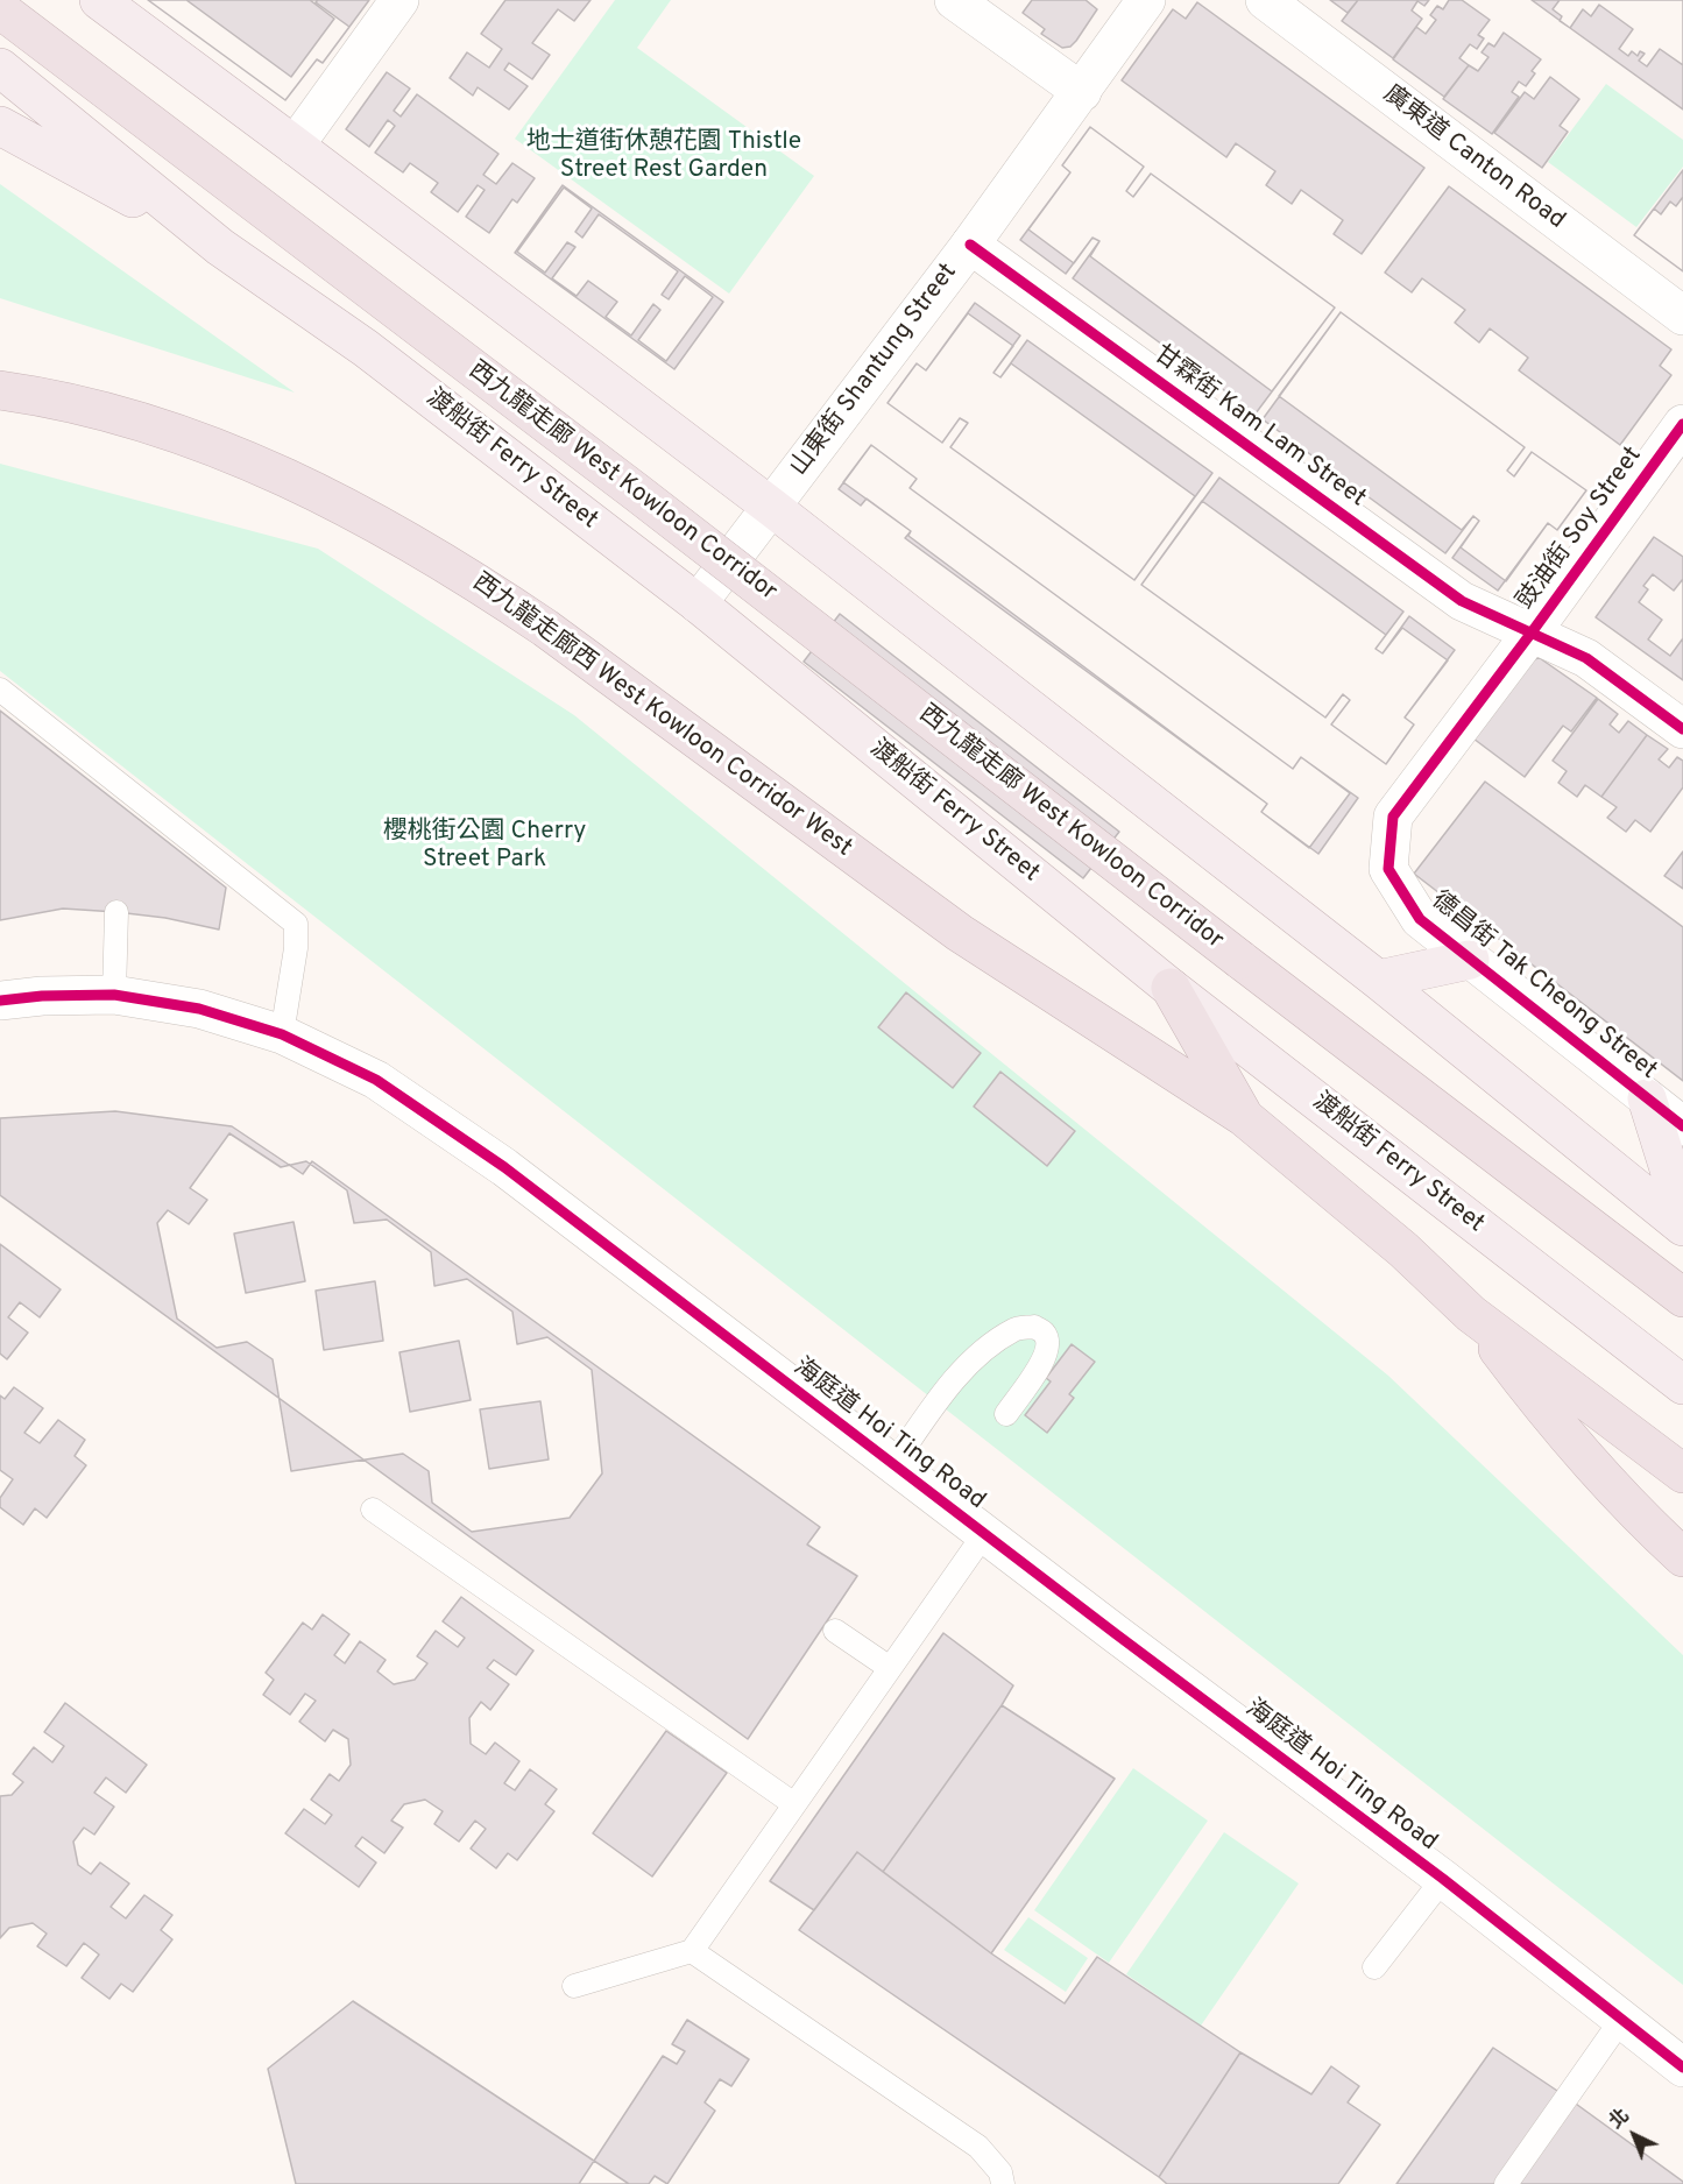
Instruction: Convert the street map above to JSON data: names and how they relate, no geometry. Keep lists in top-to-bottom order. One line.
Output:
{"streets":{"highway":["西九龍走廊 West Kowloon Corridor","西九龍走廊西 West Kowloon Corridor West"],"main road":["渡船街 Ferry Street"],"street":["廣東道 Canton Road","山東街 Shantung Street","甘霖街 Kam Lam Street","豉油街 Soy Street","德昌街 Tak Cheong Street","海庭道 Hoi Ting Road"]},"crossings":[["山東街 Shantung Street","甘霖街 Kam Lam Street"],["山東街 Shantung Street","渡船街 Ferry Street"],["甘霖街 Kam Lam Street","豉油街 Soy Street"],["豉油街 Soy Street","德昌街 Tak Cheong Street"]],"parks":["地士道街休憩花園 Thistle Street Rest Garden","櫻桃街公園 Cherry Street Park"],"north":"top left"}
